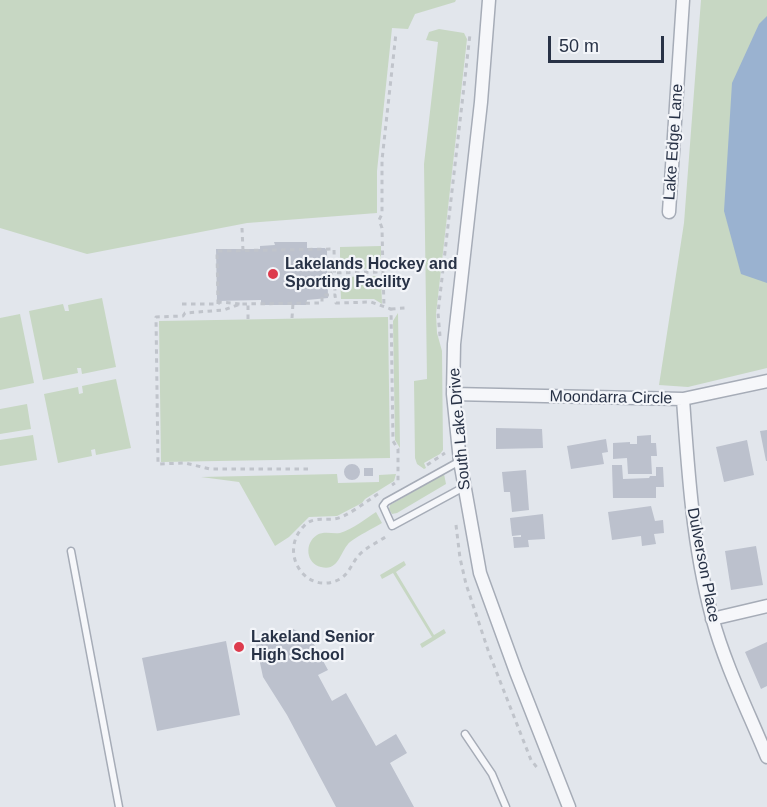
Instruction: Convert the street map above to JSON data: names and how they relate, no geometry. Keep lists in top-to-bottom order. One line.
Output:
{"streets":{"street":["Lake Edge Lane","Moondarra Circle","South Lake Drive","Dulverson Place"]},"crossings":[["Moondarra Circle","South Lake Drive"],["Moondarra Circle","Dulverson Place"]],"places":["Lakelands Hockey and Sporting Facility","Lakeland Senior High School"],"scale_bar":"50 m"}
